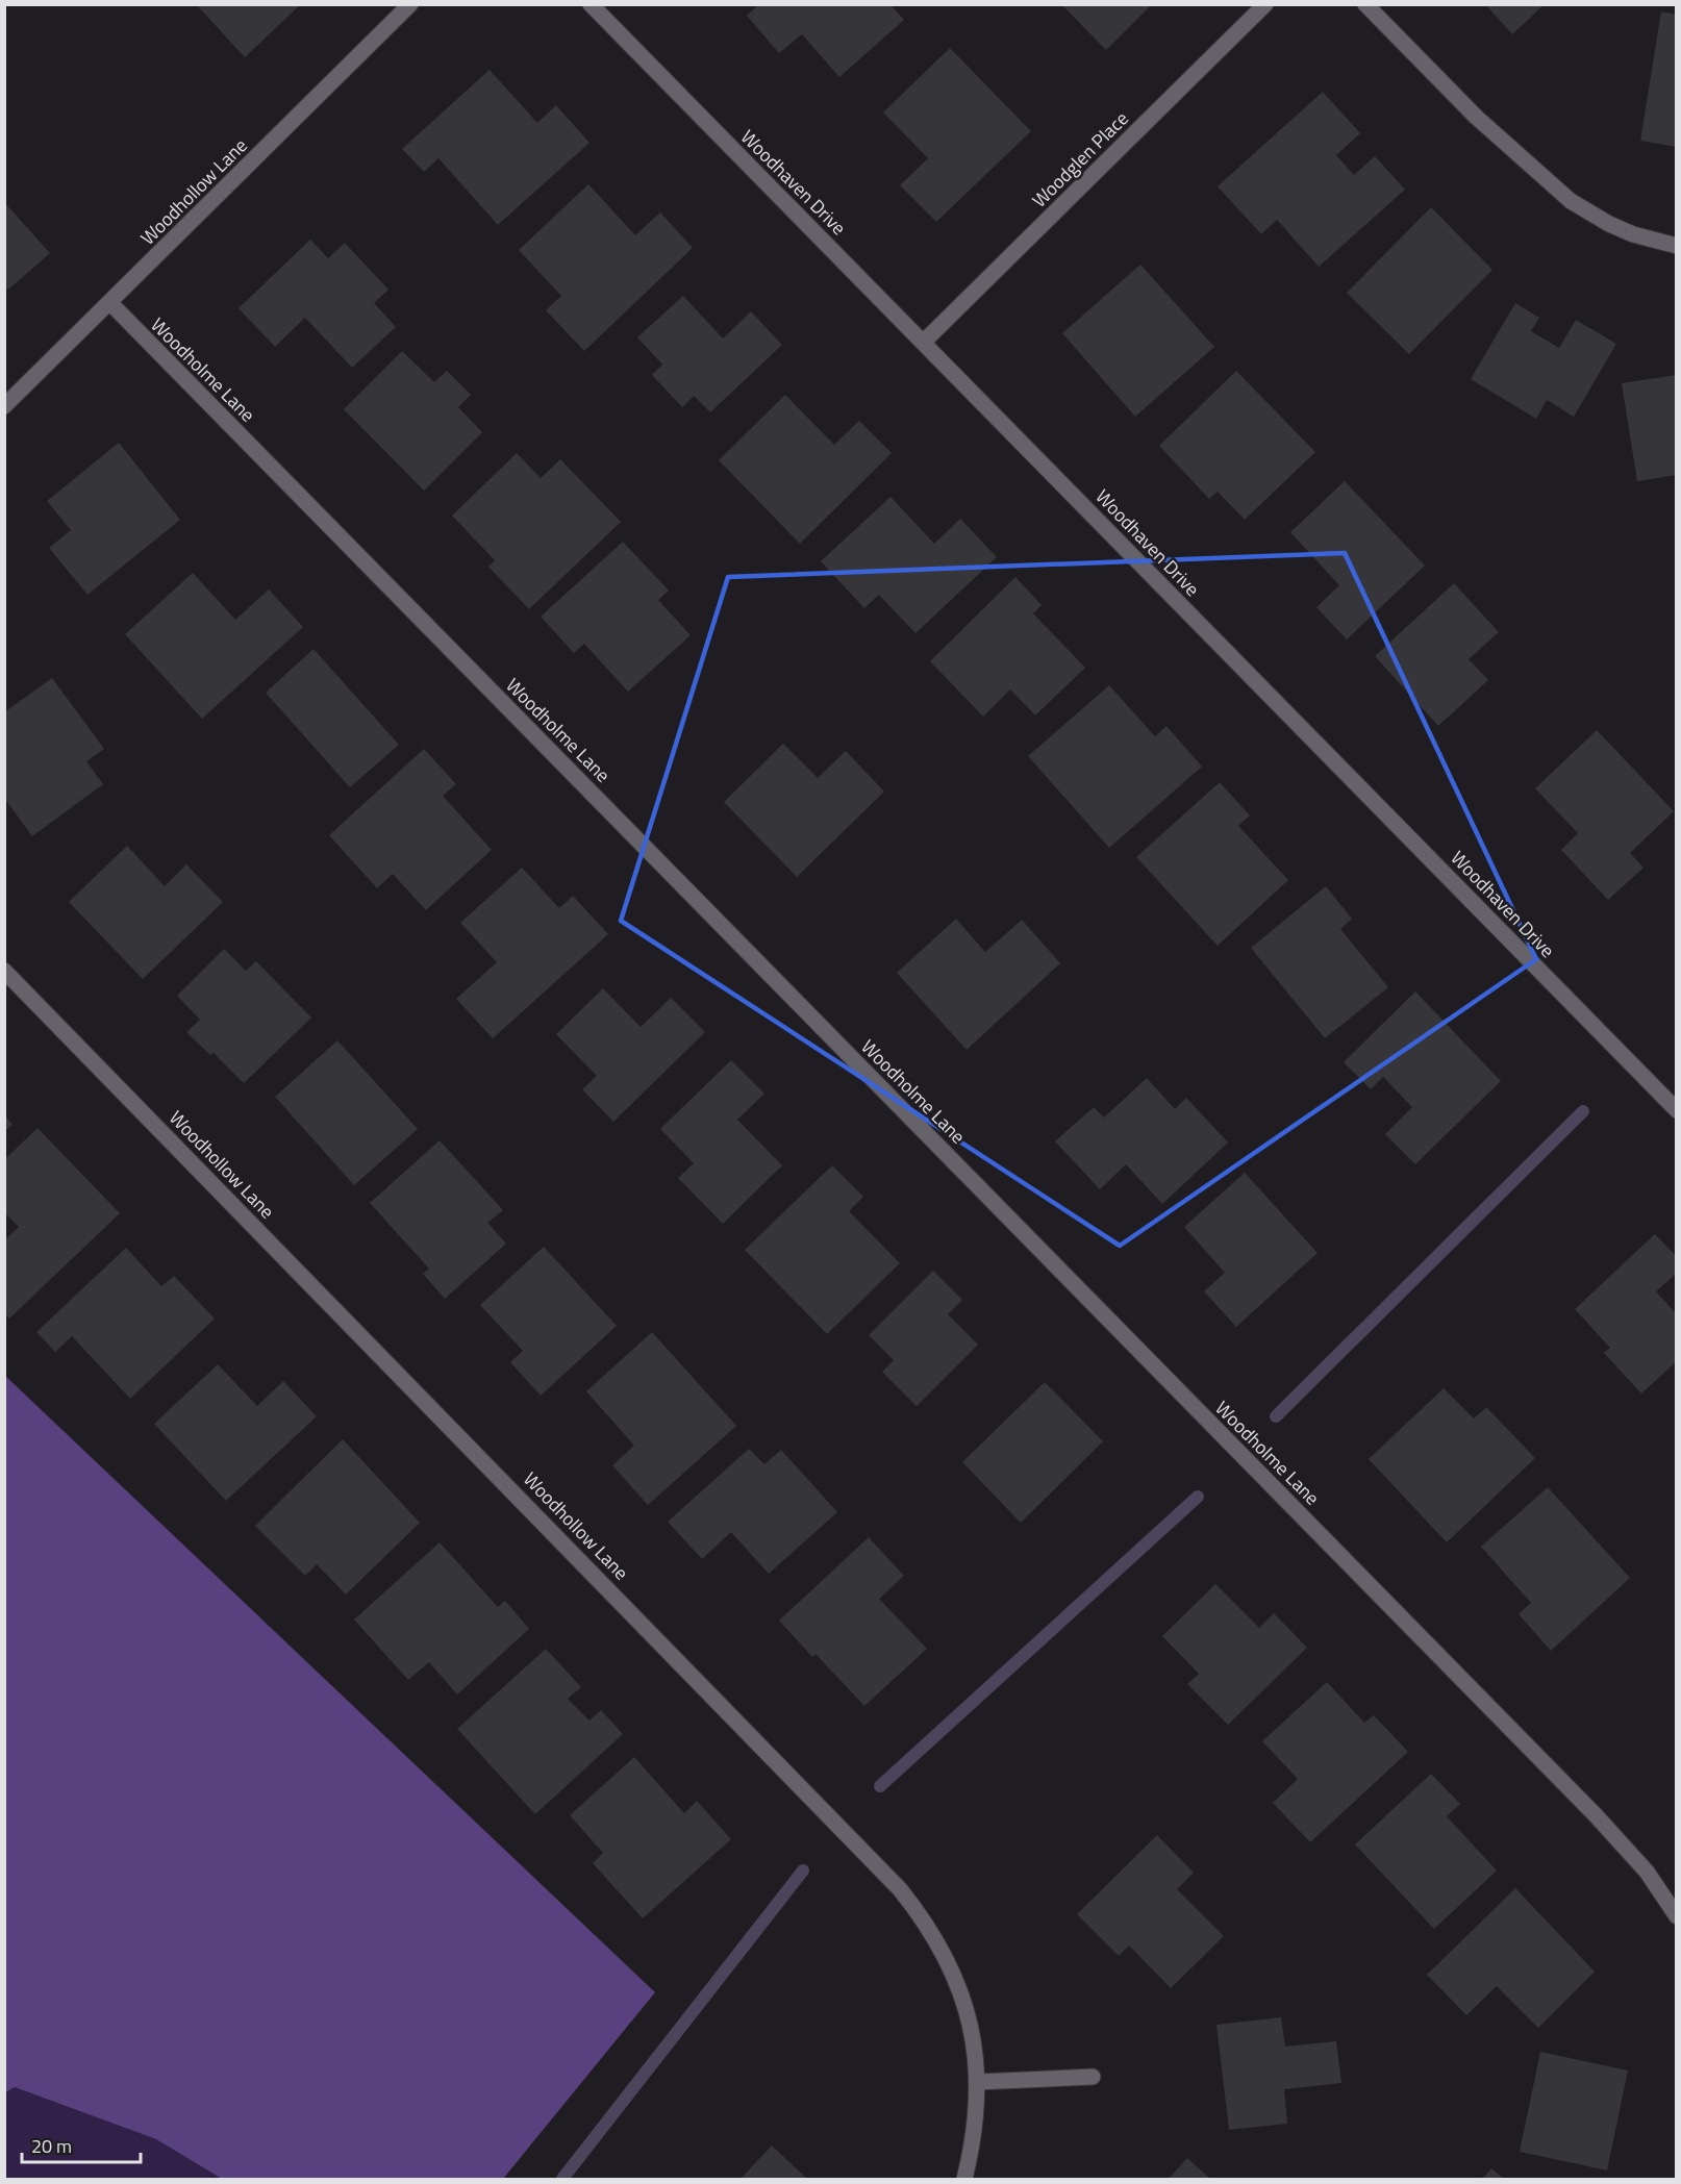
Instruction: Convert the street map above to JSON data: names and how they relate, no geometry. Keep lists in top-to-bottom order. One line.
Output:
{"streets":{"street":["Woodglen Place","Woodhaven Drive","Woodhollow Lane","Woodholme Lane"]},"crossings":[["Woodglen Place","Woodhaven Drive"],["Woodhollow Lane","Woodholme Lane"]],"scale_bar":"20 m"}
